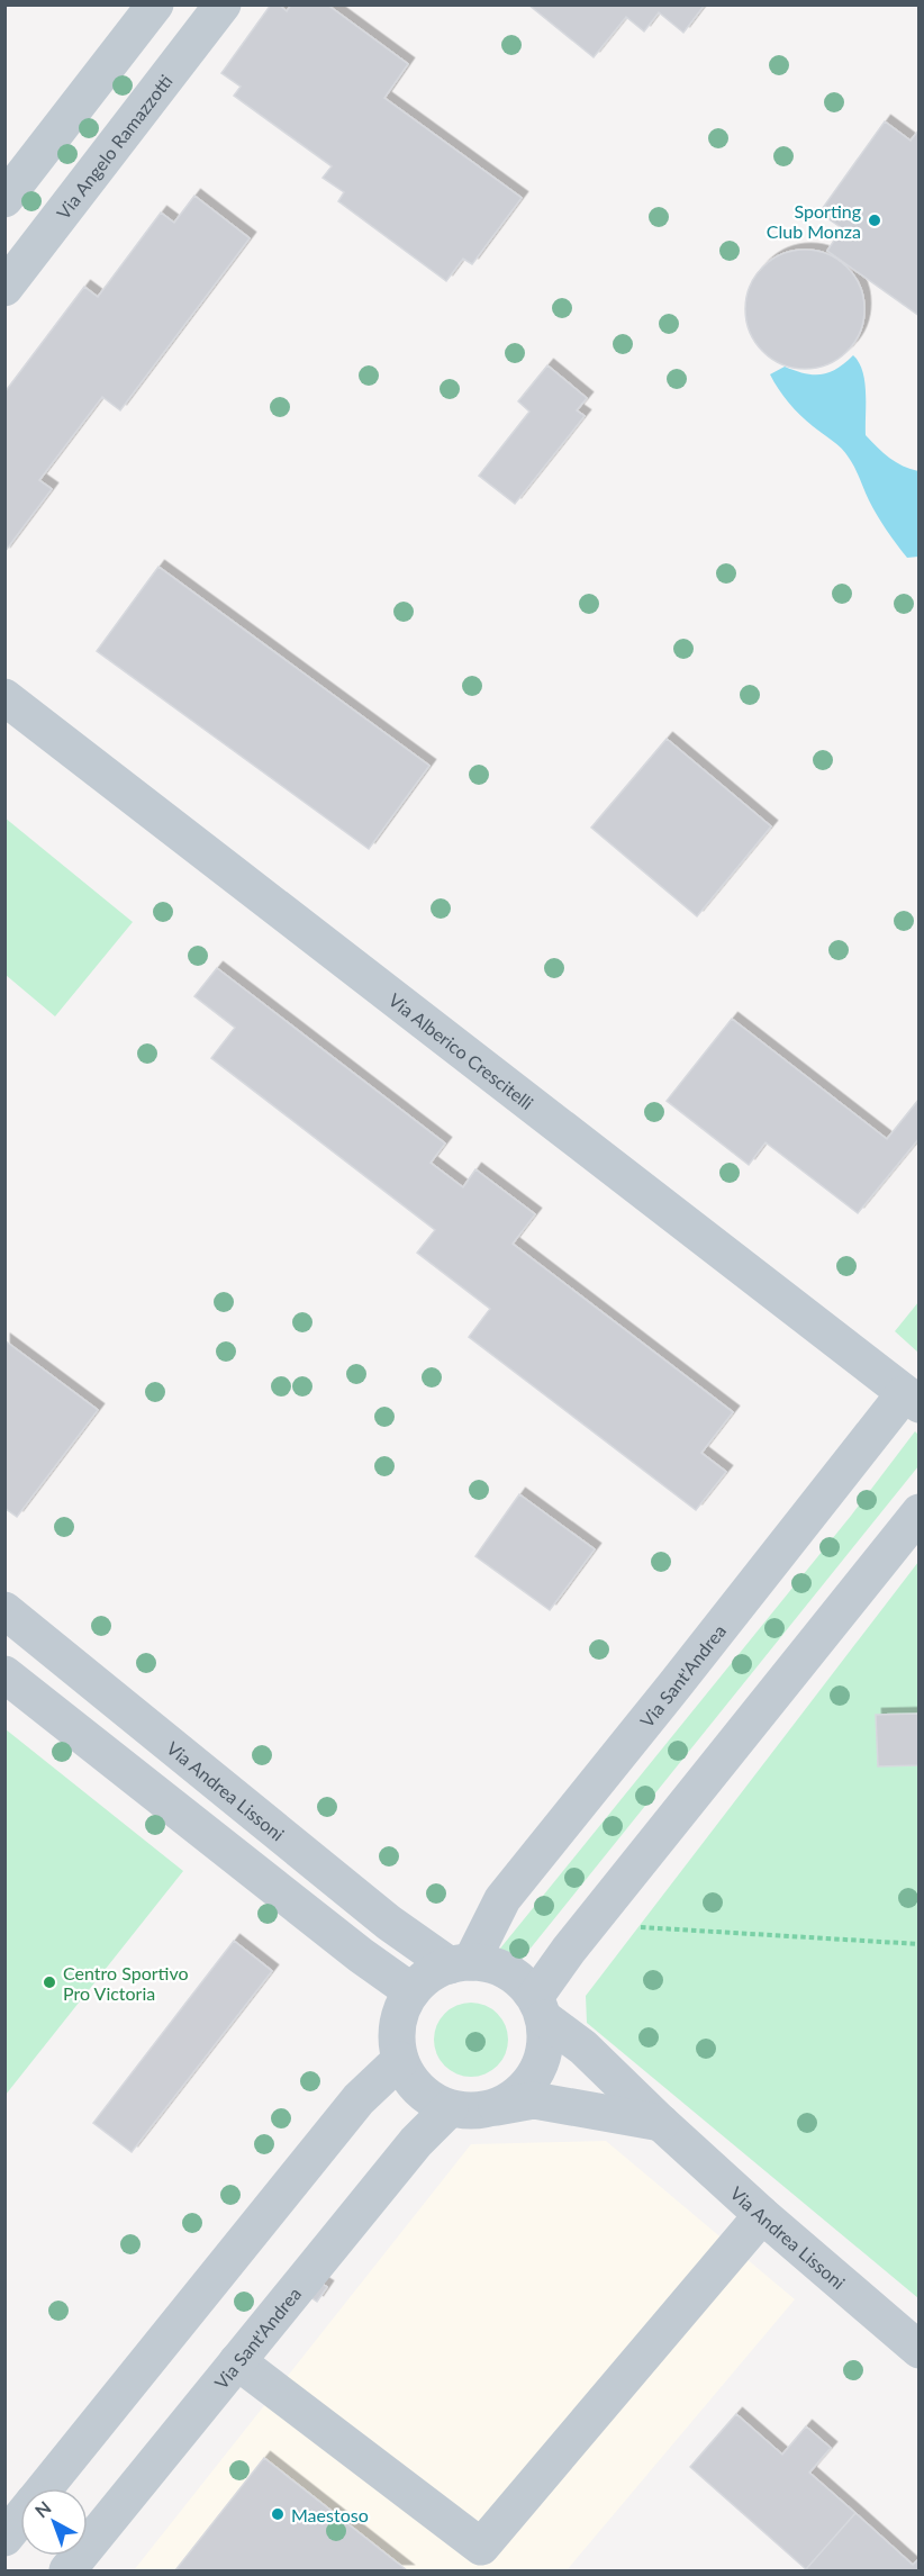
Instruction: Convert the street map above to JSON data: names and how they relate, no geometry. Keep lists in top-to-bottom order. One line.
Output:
{"streets":{"street":["Via Angelo Ramazzotti","Via Alberico Crescitelli","Via Sant'Andrea","Via Andrea Lissoni"]},"crossings":[["Via Alberico Crescitelli","Via Sant'Andrea"],["Via Sant'Andrea","Via Andrea Lissoni"]],"places":["Sporting Club Monza","Centro Sportivo Pro Victoria","Maestoso"],"north":"top left"}
